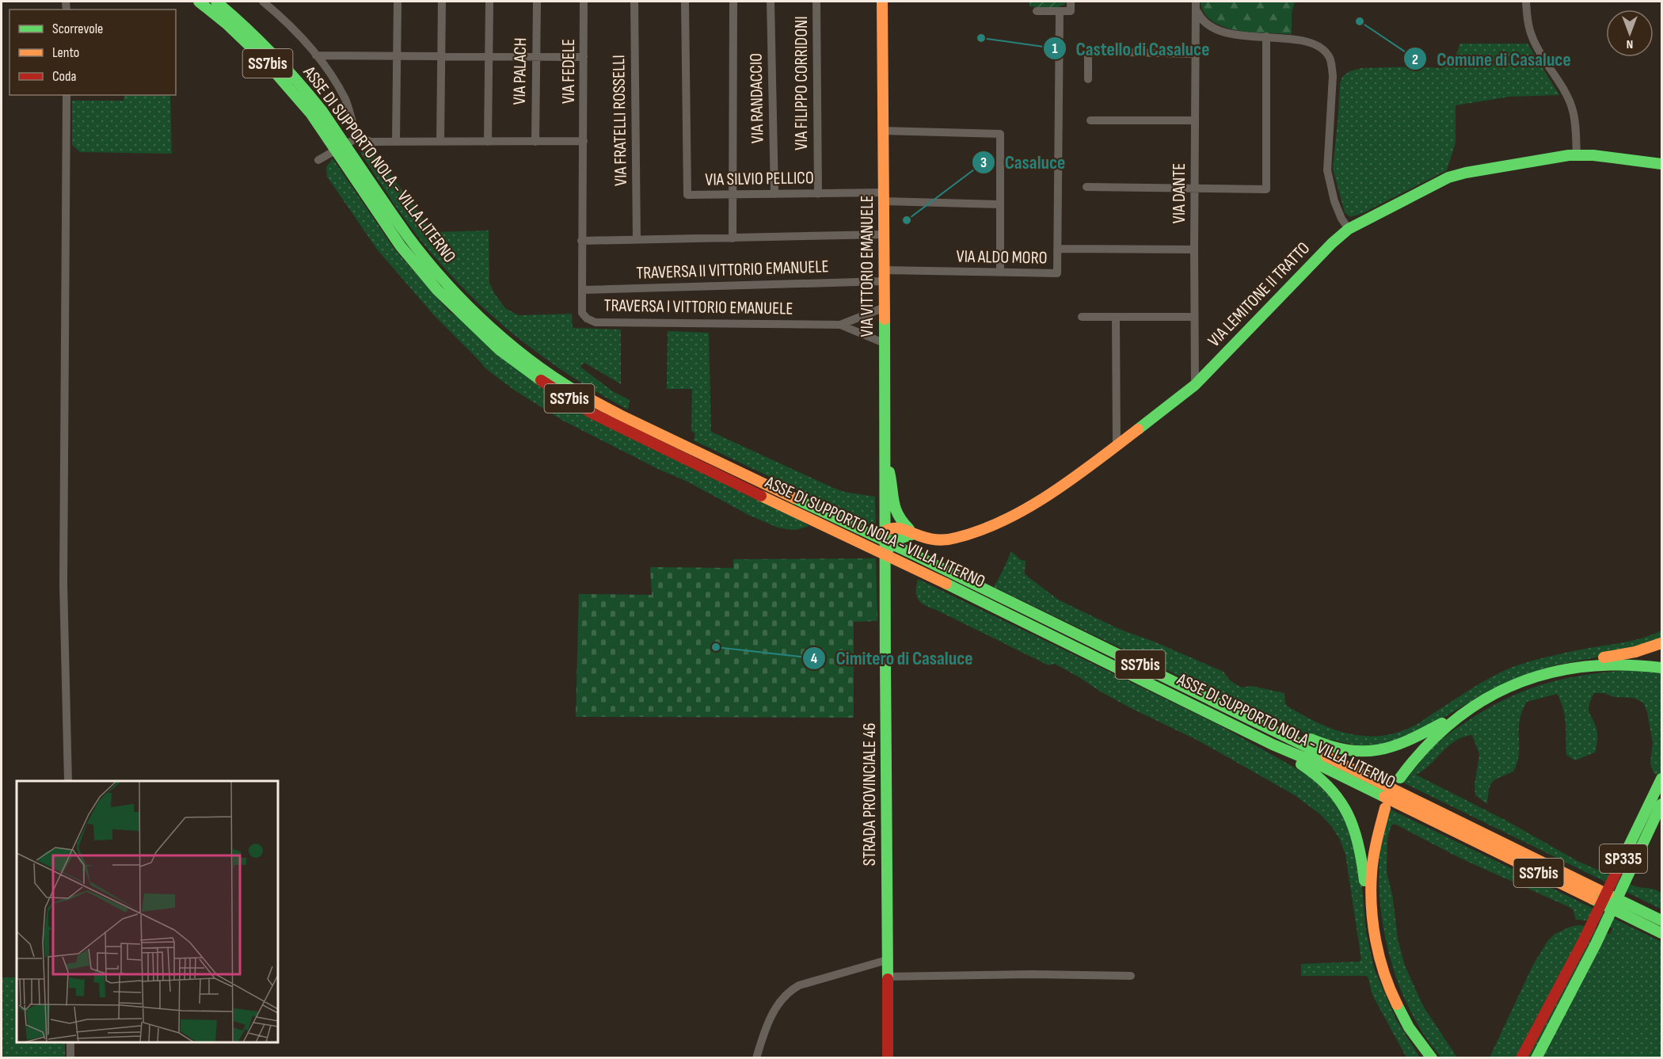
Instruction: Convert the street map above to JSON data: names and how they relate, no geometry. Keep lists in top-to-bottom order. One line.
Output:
{"streets":{"main road":["SS7bis","ASSE DI SUPPORTO NOLA - VILLA LITERNO","VIA VITTORIO EMANUELE","VIA LEMITONE II TRATTO","STRADA PROVINCIALE 46","SP335"],"street":["VIA PALACH","VIA FEDELE","VIA FILIPPO CORRIDONI","VIA RANDACCIO","VIA FRATELLI ROSSELLI","VIA SILVIO PELLICO","VIA DANTE","VIA ALDO MORO","TRAVERSA II VITTORIO EMANUELE","TRAVERSA I VITTORIO EMANUELE"]},"crossings":[["VIA FEDELE","TRAVERSA II VITTORIO EMANUELE"],["VIA FEDELE","TRAVERSA I VITTORIO EMANUELE"],["VIA FILIPPO CORRIDONI","VIA SILVIO PELLICO"],["VIA RANDACCIO","VIA SILVIO PELLICO"],["VIA SILVIO PELLICO","VIA VITTORIO EMANUELE"],["VIA DANTE","VIA LEMITONE II TRATTO"],["VIA ALDO MORO","VIA VITTORIO EMANUELE"],["VIA ALDO MORO","TRAVERSA II VITTORIO EMANUELE"],["VIA VITTORIO EMANUELE","TRAVERSA II VITTORIO EMANUELE"],["VIA VITTORIO EMANUELE","VIA LEMITONE II TRATTO"],["VIA VITTORIO EMANUELE","TRAVERSA I VITTORIO EMANUELE"],["VIA VITTORIO EMANUELE","STRADA PROVINCIALE 46"],["TRAVERSA II VITTORIO EMANUELE","TRAVERSA I VITTORIO EMANUELE"],["VIA LEMITONE II TRATTO","STRADA PROVINCIALE 46"]],"places":["Comune di Casaluce","Castello di Casaluce","Casaluce","Cimitero di Casaluce"],"legend":["Scorrevole","Lento","Coda"],"north":"bottom"}
